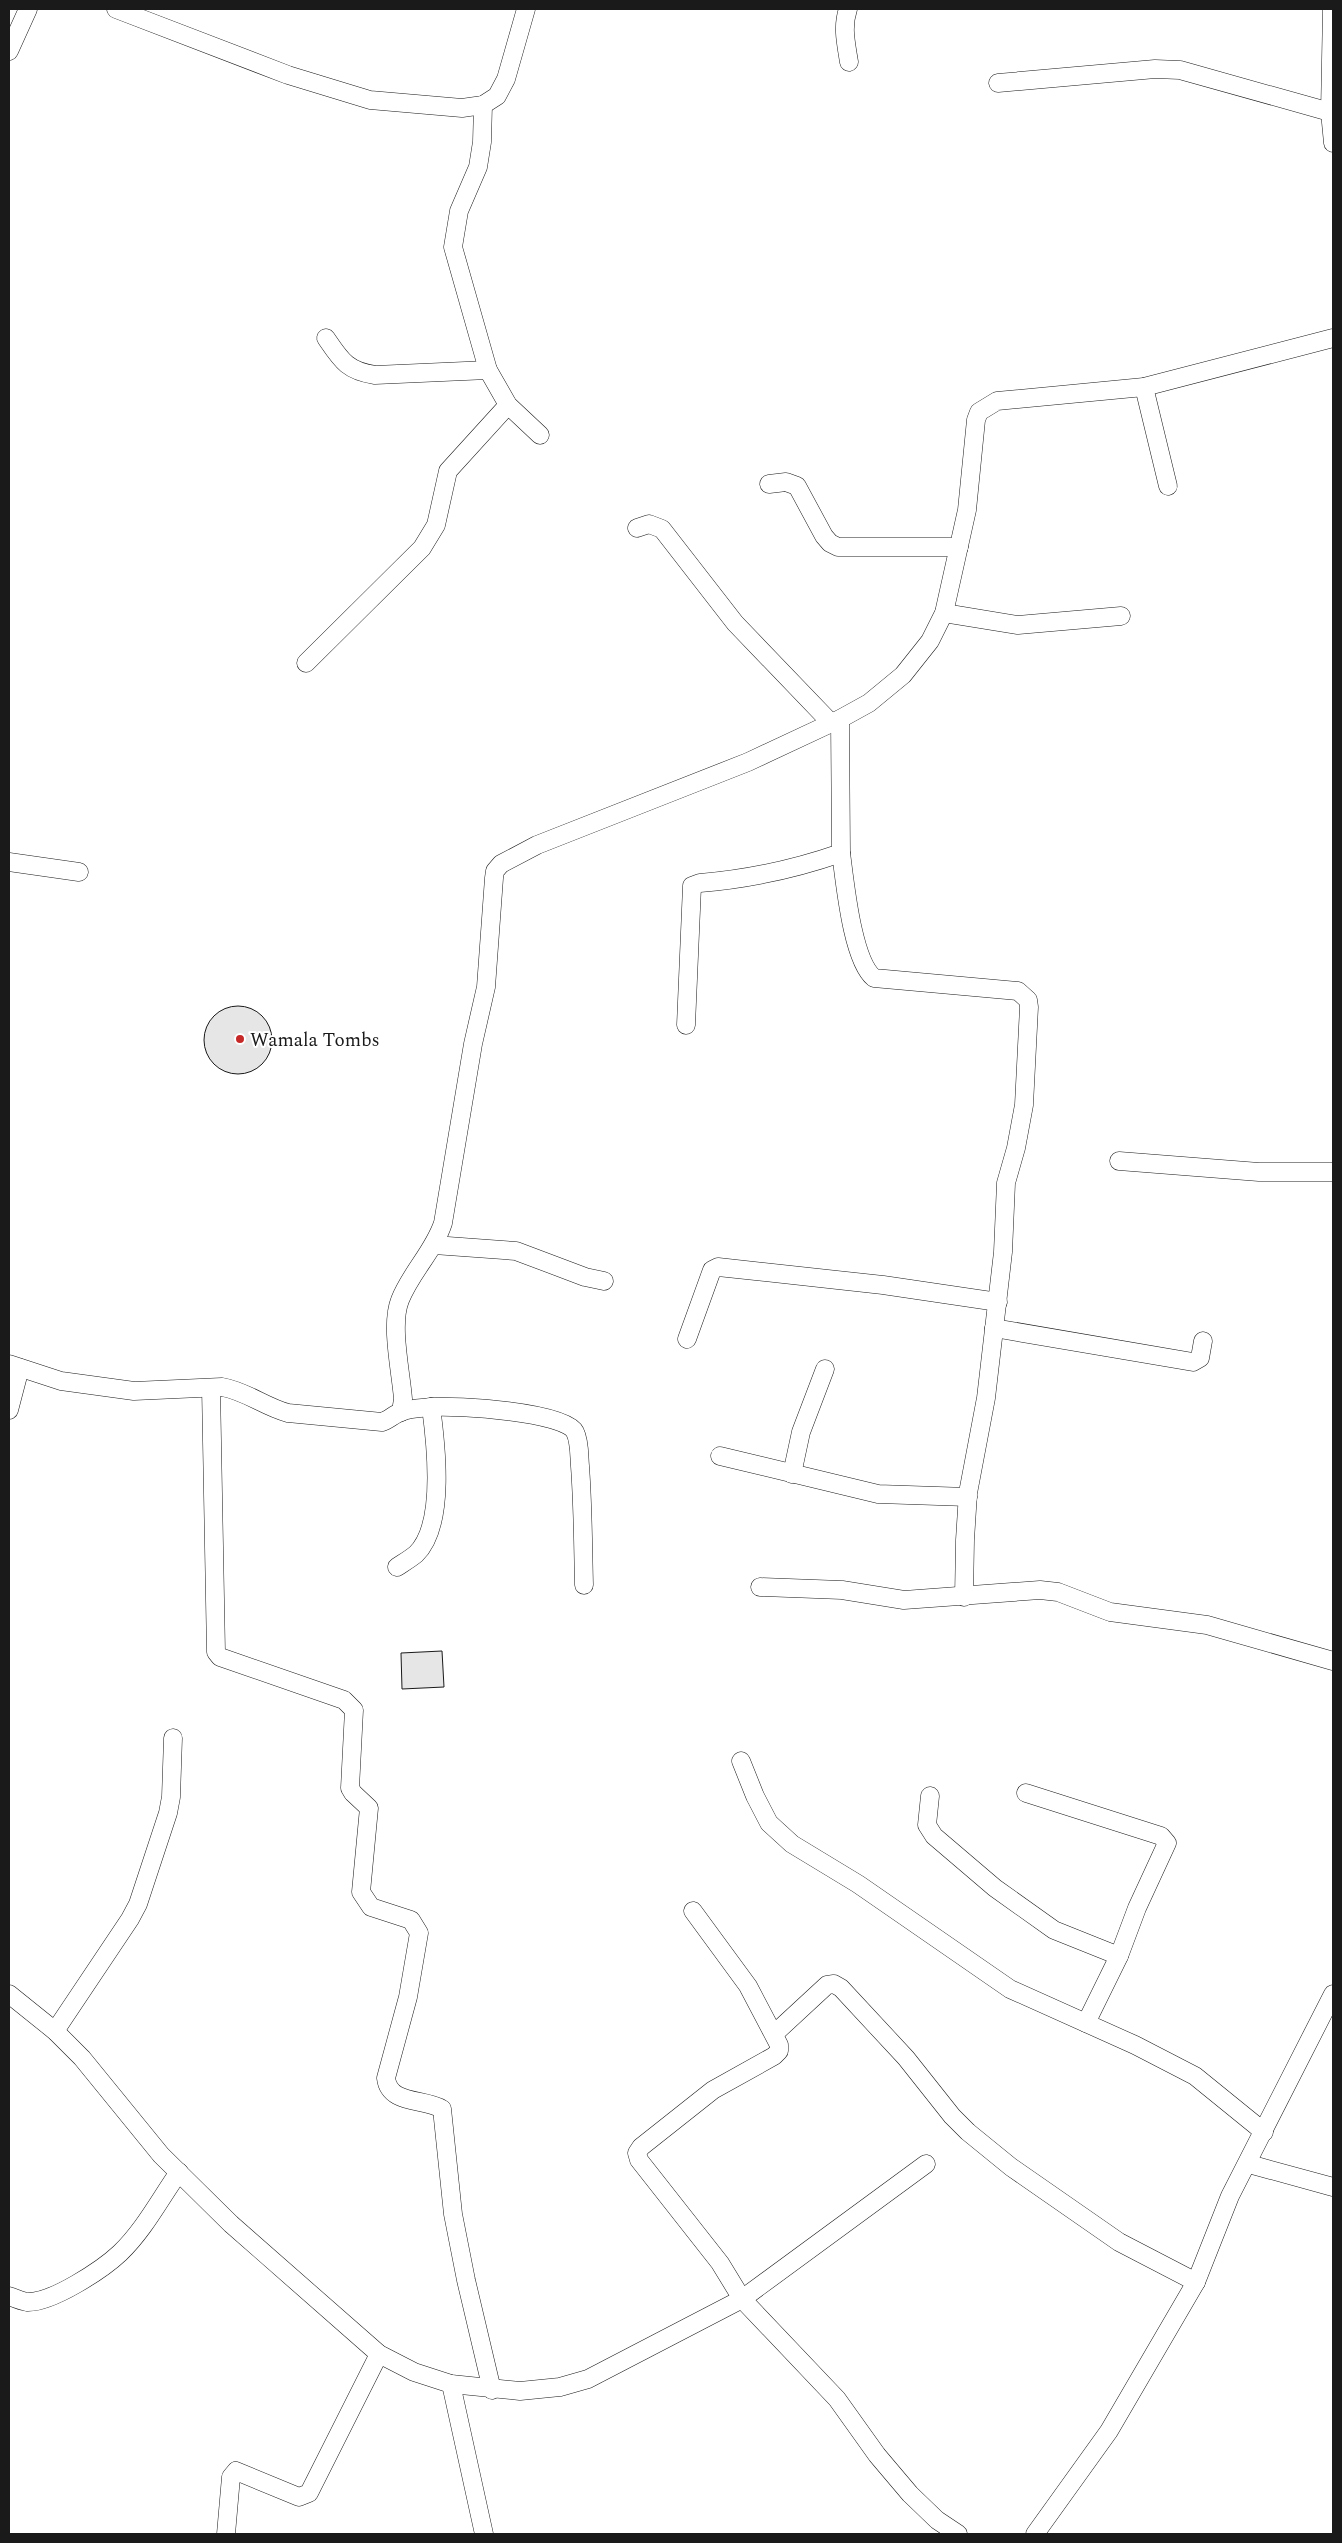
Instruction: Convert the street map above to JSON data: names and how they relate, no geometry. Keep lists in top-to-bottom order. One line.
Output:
{"places":["Wamala Tombs"]}
